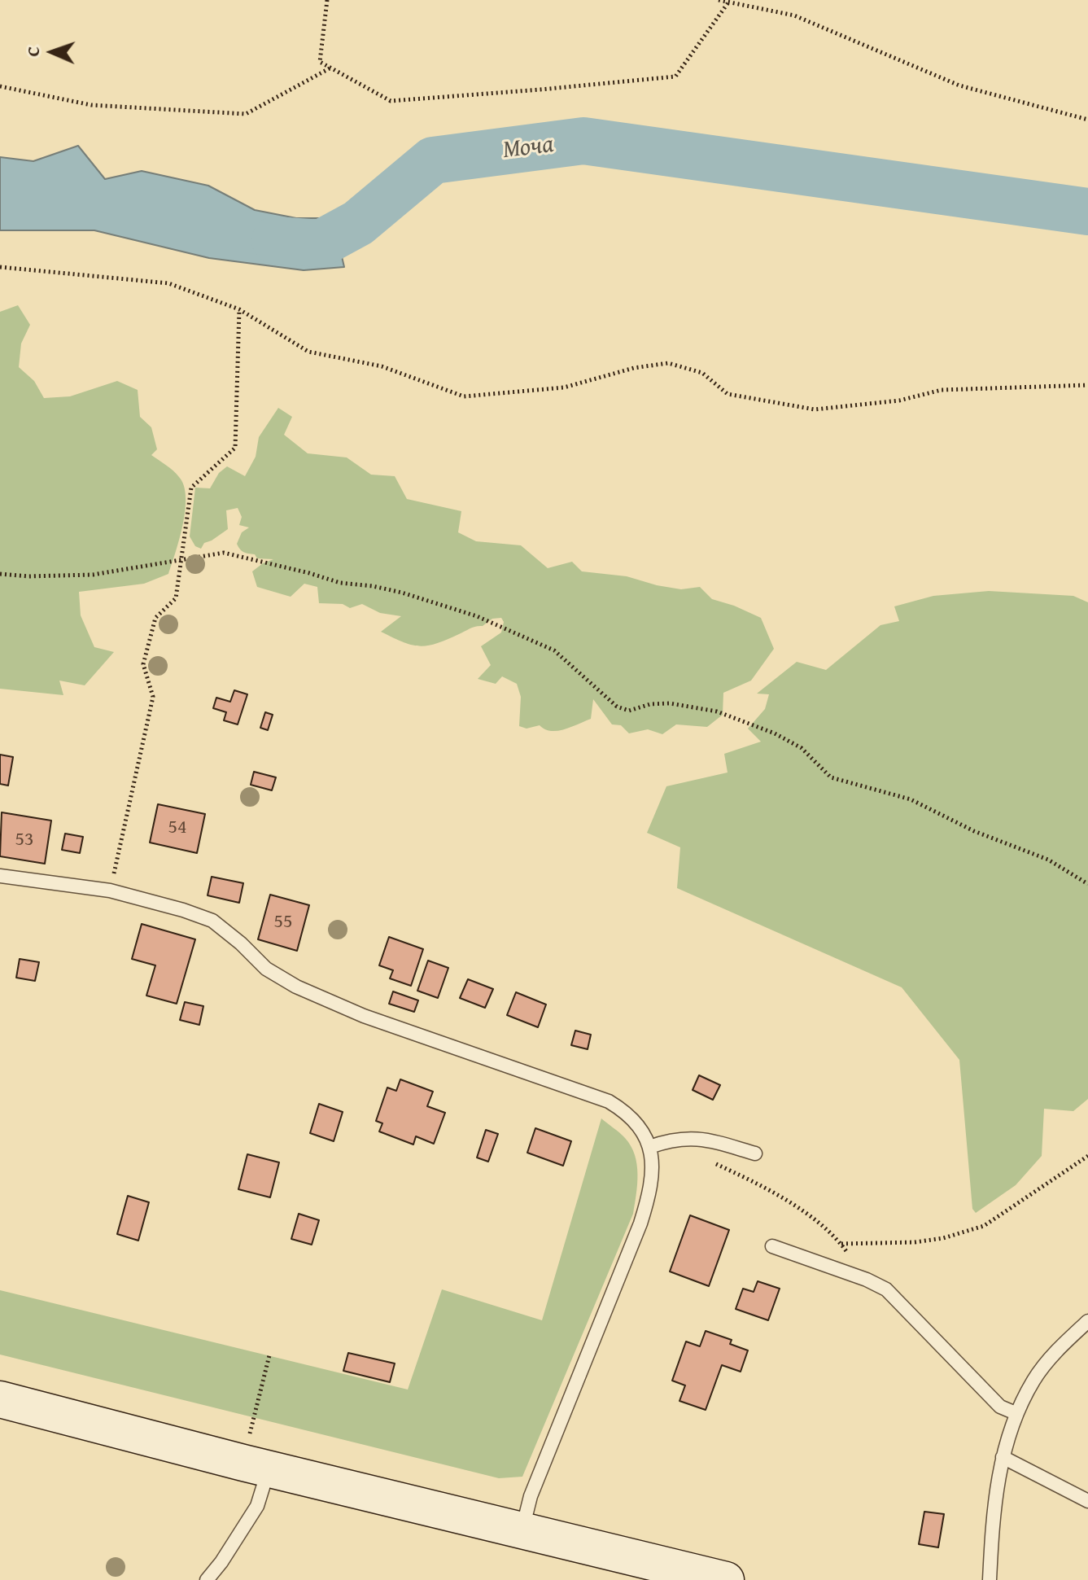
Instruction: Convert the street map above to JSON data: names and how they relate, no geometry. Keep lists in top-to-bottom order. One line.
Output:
{"water":["Моча"],"house_numbers":["54","53","55"],"north":"left"}
